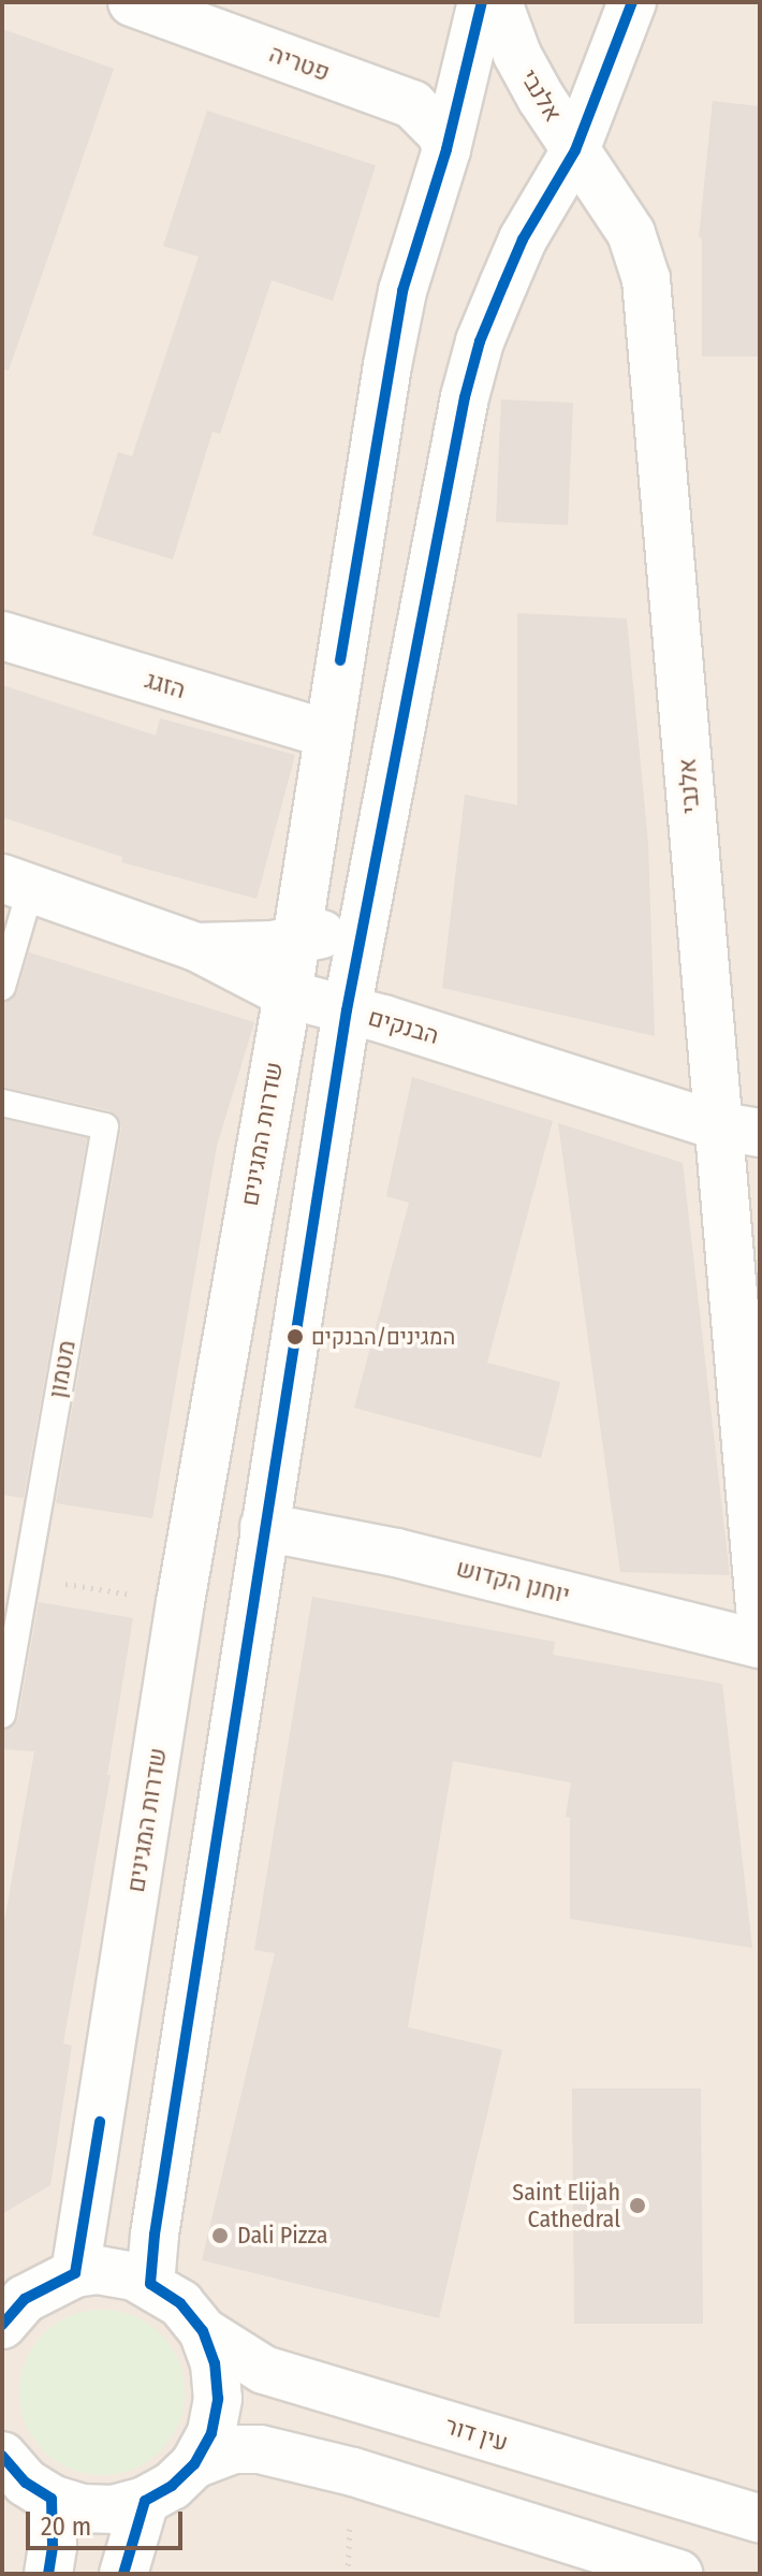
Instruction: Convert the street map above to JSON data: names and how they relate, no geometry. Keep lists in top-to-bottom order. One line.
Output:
{"streets":{"street":["פטריה","אלנבי","הזגג","הבנקים","שדרות המגינים","יוחנן הקדוש","עין דור"],"lane":["מטמון"]},"crossings":[["פטריה","שדרות המגינים"],["אלנבי","הבנקים"],["הזגג","שדרות המגינים"],["הבנקים","שדרות המגינים"]],"places":["המגינים/הבנקים","Saint Elijah Cathedral","Dali Pizza"],"scale_bar":"20 m"}
